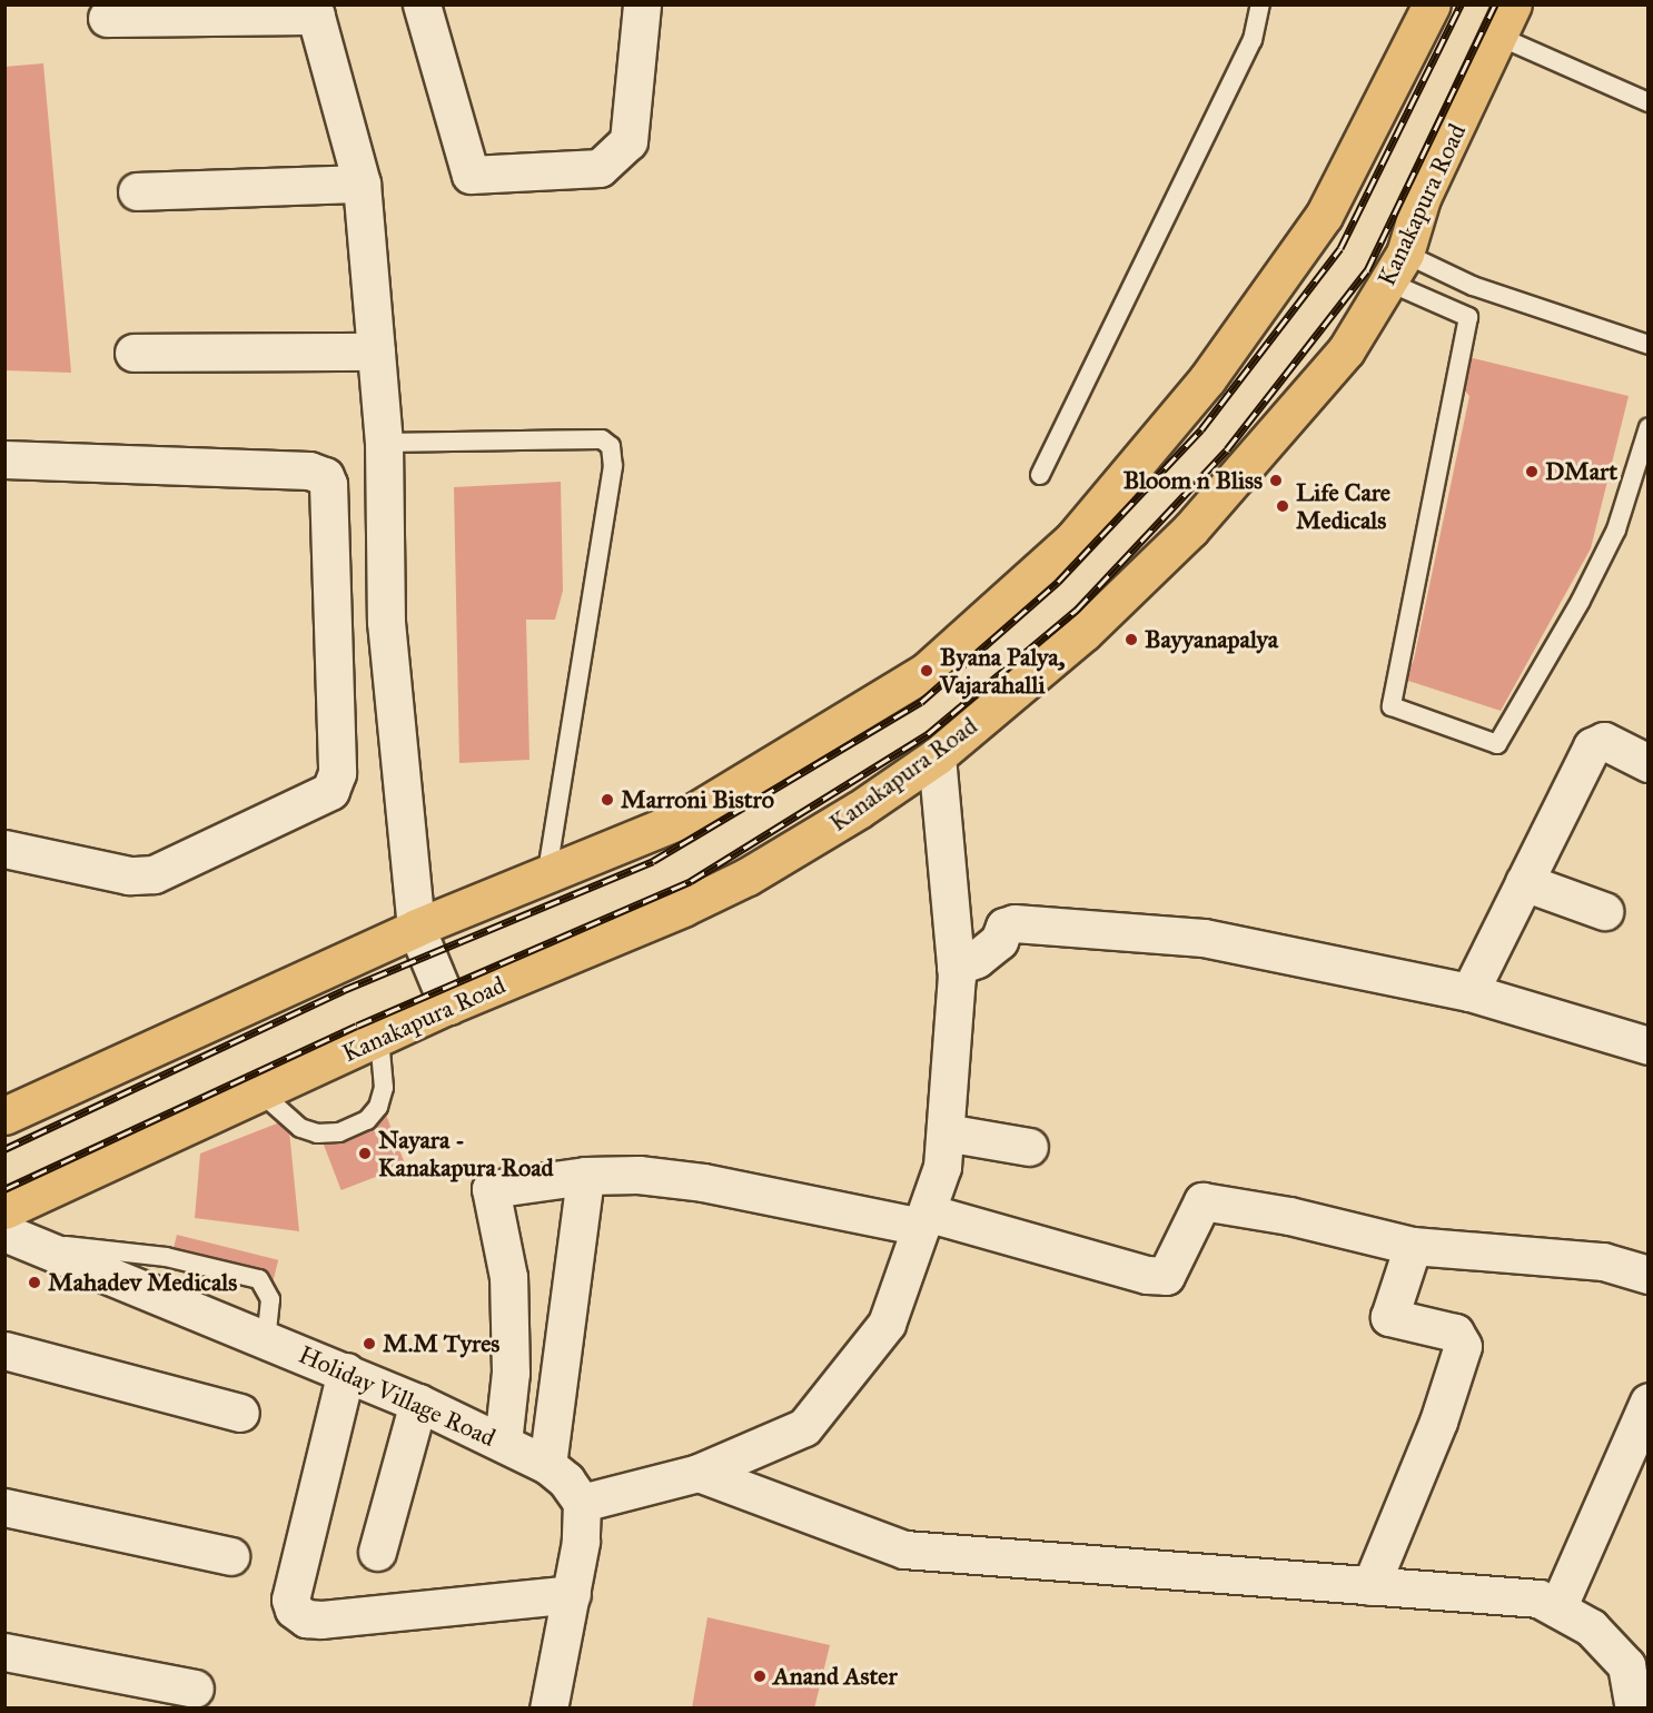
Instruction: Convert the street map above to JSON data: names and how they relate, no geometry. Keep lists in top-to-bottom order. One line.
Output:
{"streets":{"highway":["Kanakapura Road"],"street":["Holiday Village Road"]},"places":["DMart","Bloom n Bliss","Life Care Medicals","Bayyanapalya","Byana Palya, Vajarahalli","Marroni Bistro","Nayara - Kanakapura Road","Mahadev Medicals","M.M Tyres","Anand Aster"]}
